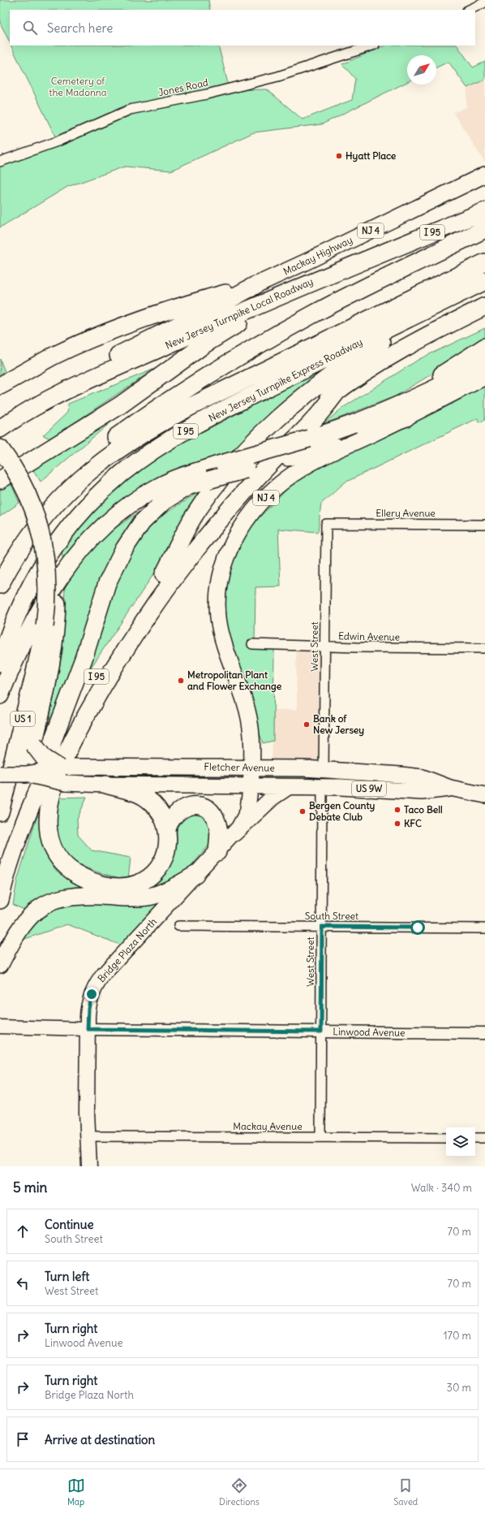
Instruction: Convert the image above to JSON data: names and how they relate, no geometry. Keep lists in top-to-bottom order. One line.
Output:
{"streets":{"highway":["NJ 4","I 95","Mackay Highway","New Jersey Turnpike Local Roadway","New Jersey Turnpike Express Roadway","US 1","Fletcher Avenue","US 9W"],"main road":["Bridge Plaza North","Linwood Avenue"],"street":["Jones Road","Ellery Avenue","Edwin Avenue","West Street","South Street","Mackay Avenue"]},"crossings":[["NJ 4","Fletcher Avenue"],["NJ 4","Bridge Plaza North"],["Ellery Avenue","West Street"],["Edwin Avenue","West Street"],["West Street","Fletcher Avenue"],["West Street","South Street"],["West Street","Linwood Avenue"],["West Street","Mackay Avenue"],["Fletcher Avenue","Bridge Plaza North"],["Bridge Plaza North","Linwood Avenue"],["Bridge Plaza North","Mackay Avenue"]],"parks":["Cemetery of the Madonna"],"places":["Hyatt Place","Metropolitan Plant and Flower Exchange","Bank of New Jersey","Taco Bell","Bergen County Debate Club","KFC"],"north":"top right","page":{"search":"Search here","heading":["5 min","Walk · 340 m"],"list":[["Continue","South Street","70 m"],["Turn left","West Street","70 m"],["Turn right","Linwood Avenue","170 m"],["Turn right","Bridge Plaza North","30 m"],"Arrive at destination"],"nav":["Map","Directions","Saved"]}}
